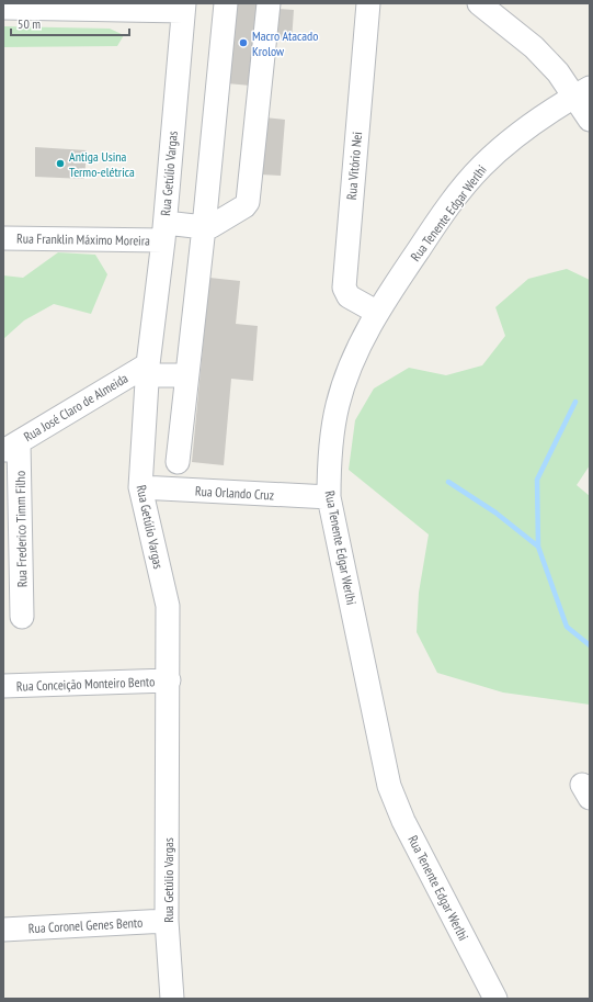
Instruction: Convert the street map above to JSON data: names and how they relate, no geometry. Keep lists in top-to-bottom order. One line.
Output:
{"streets":{"street":["Rua Vitório Nei","Rua Getúlio Vargas","Rua Tenente Edgar Werlhi","Rua Franklin Máximo Moreira","Rua José Claro de Almeida","Rua Orlando Cruz","Rua Frederico Timm Filho","Rua Conceição Monteiro Bento","Rua Coronel Genes Bento"]},"crossings":[["Rua Vitório Nei","Rua Tenente Edgar Werlhi"],["Rua Getúlio Vargas","Rua Franklin Máximo Moreira"],["Rua Getúlio Vargas","Rua José Claro de Almeida"],["Rua Getúlio Vargas","Rua Orlando Cruz"],["Rua Getúlio Vargas","Rua Conceição Monteiro Bento"],["Rua Getúlio Vargas","Rua Coronel Genes Bento"],["Rua Tenente Edgar Werlhi","Rua Orlando Cruz"],["Rua José Claro de Almeida","Rua Frederico Timm Filho"]],"places":["Macro Atacado Krolow","Antiga Usina Termo-elétrica"],"scale_bar":"50 m"}
